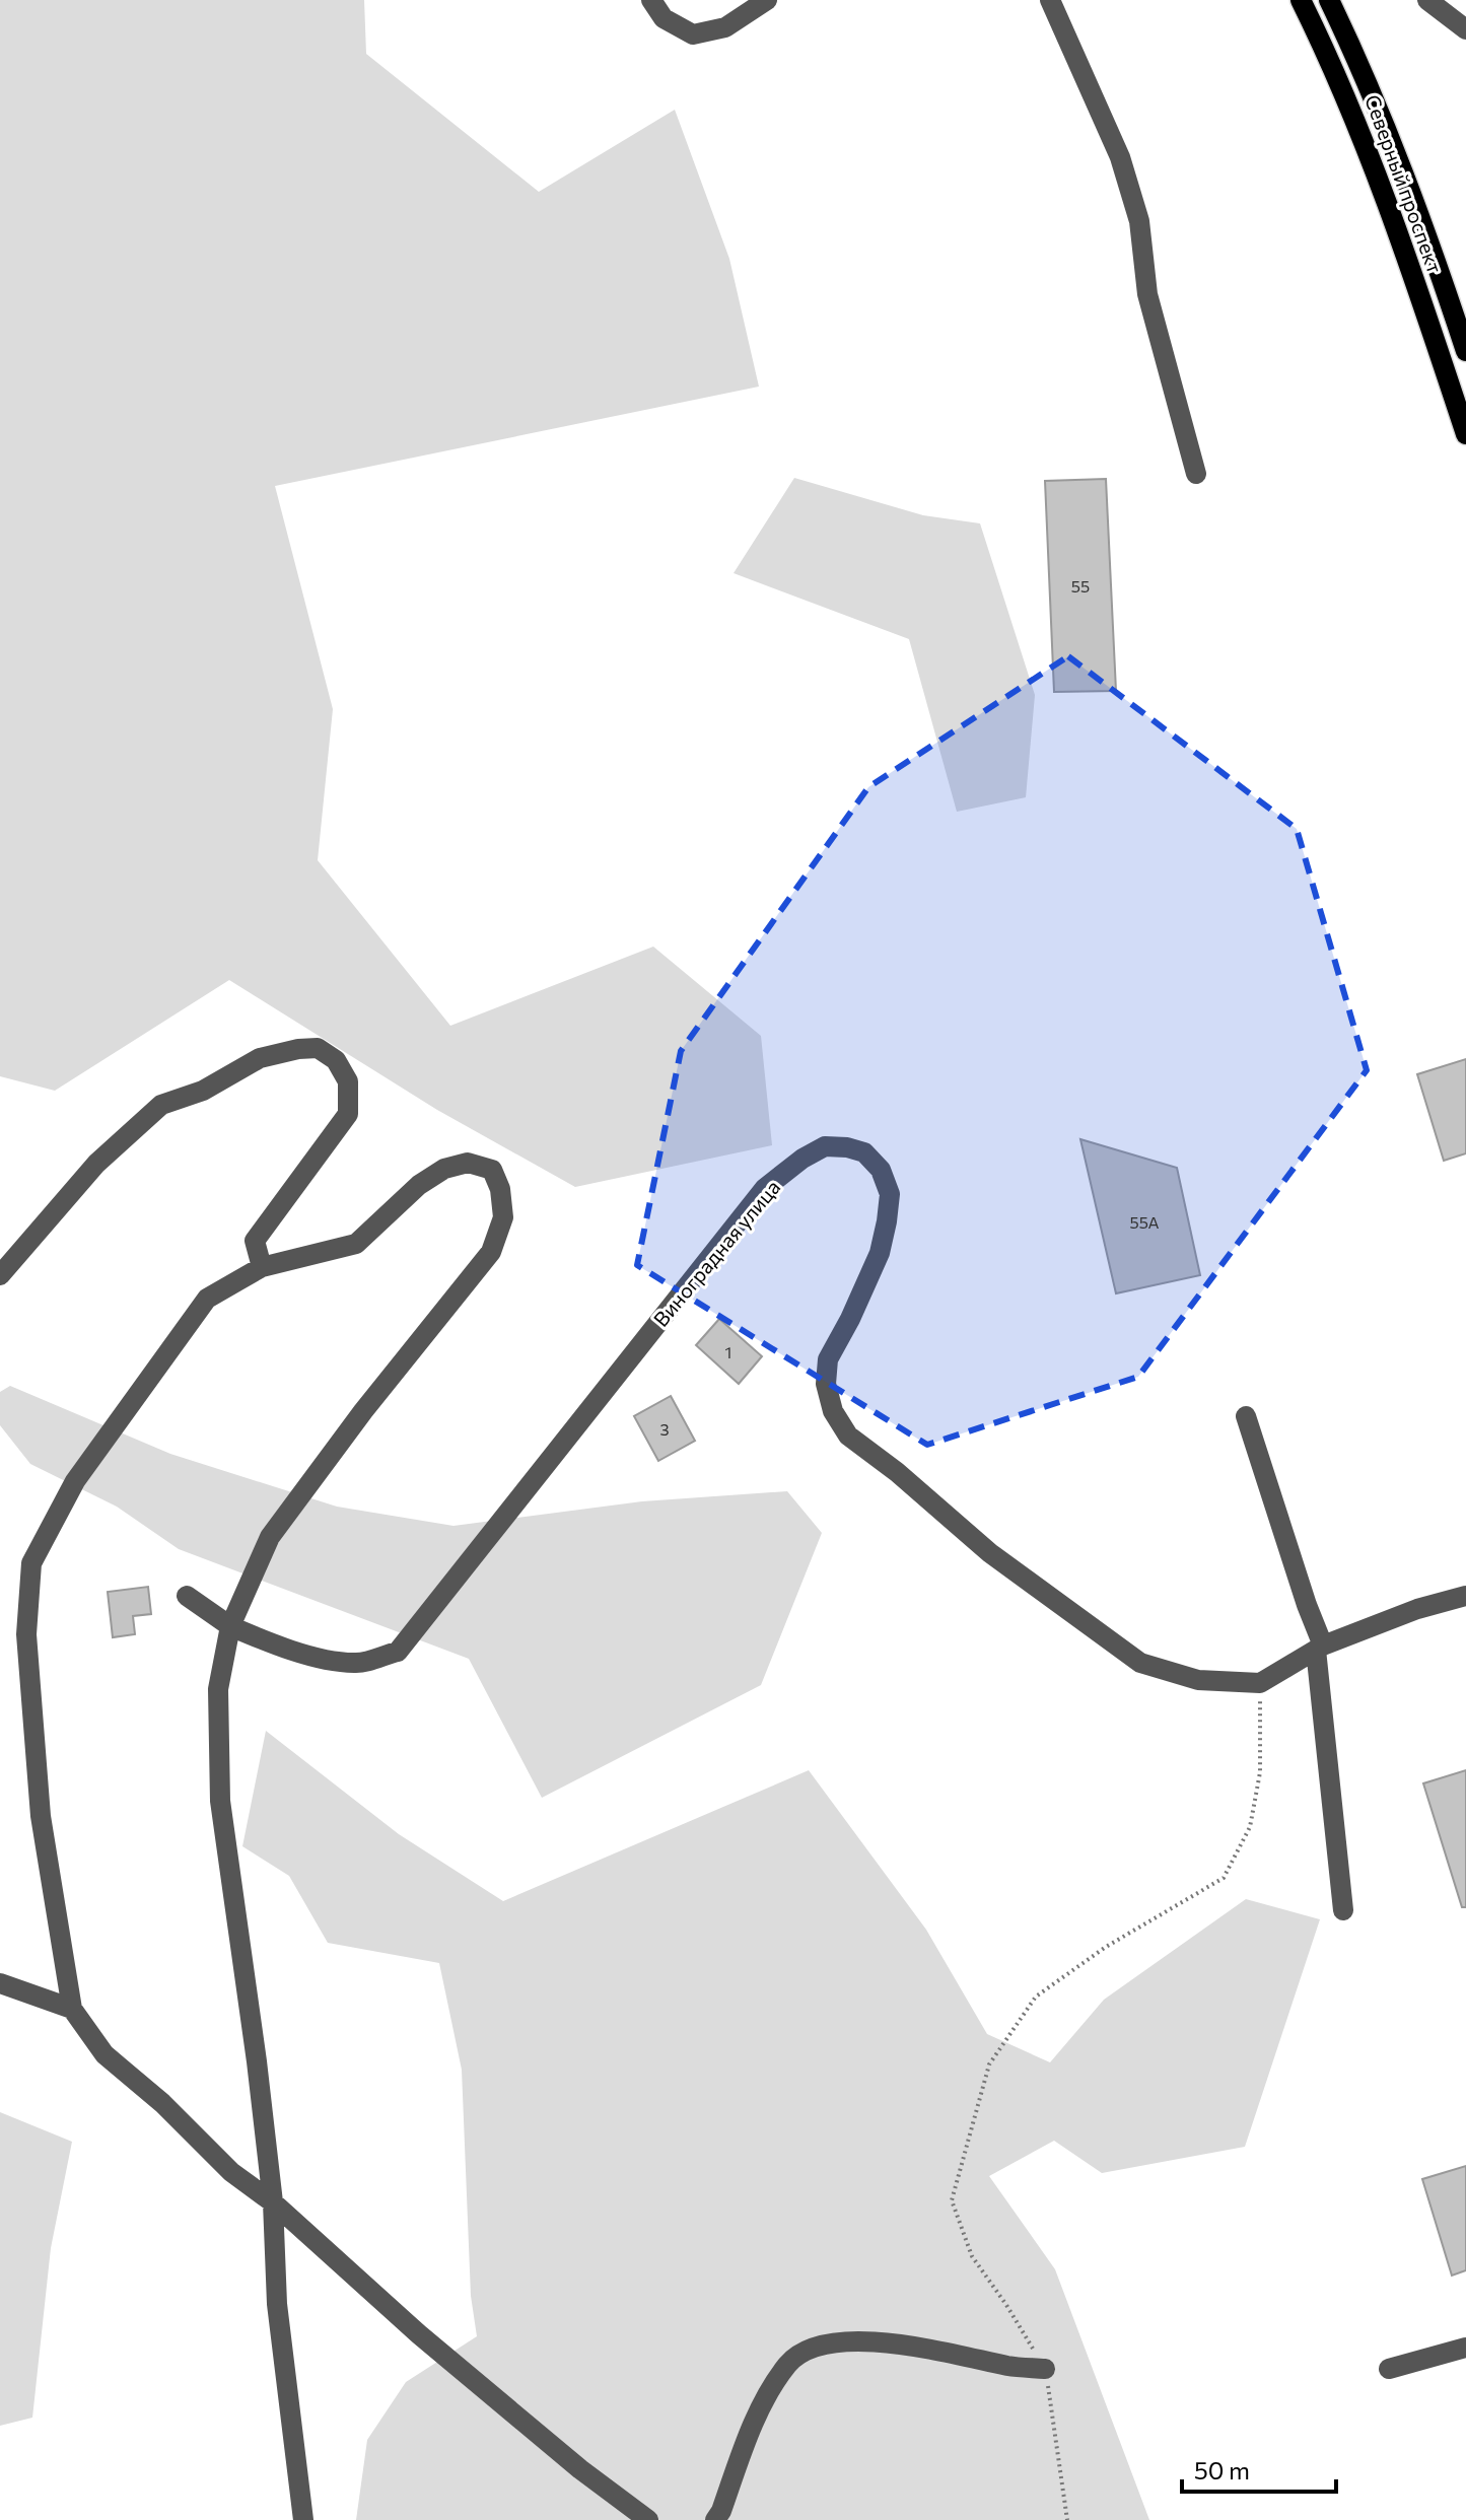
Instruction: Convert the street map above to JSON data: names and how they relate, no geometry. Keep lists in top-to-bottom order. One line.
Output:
{"streets":{"main road":["Северный проспект"],"lane":["Виноградная улица"]},"house_numbers":["55","55А","1","3"],"scale_bar":"50 m"}
